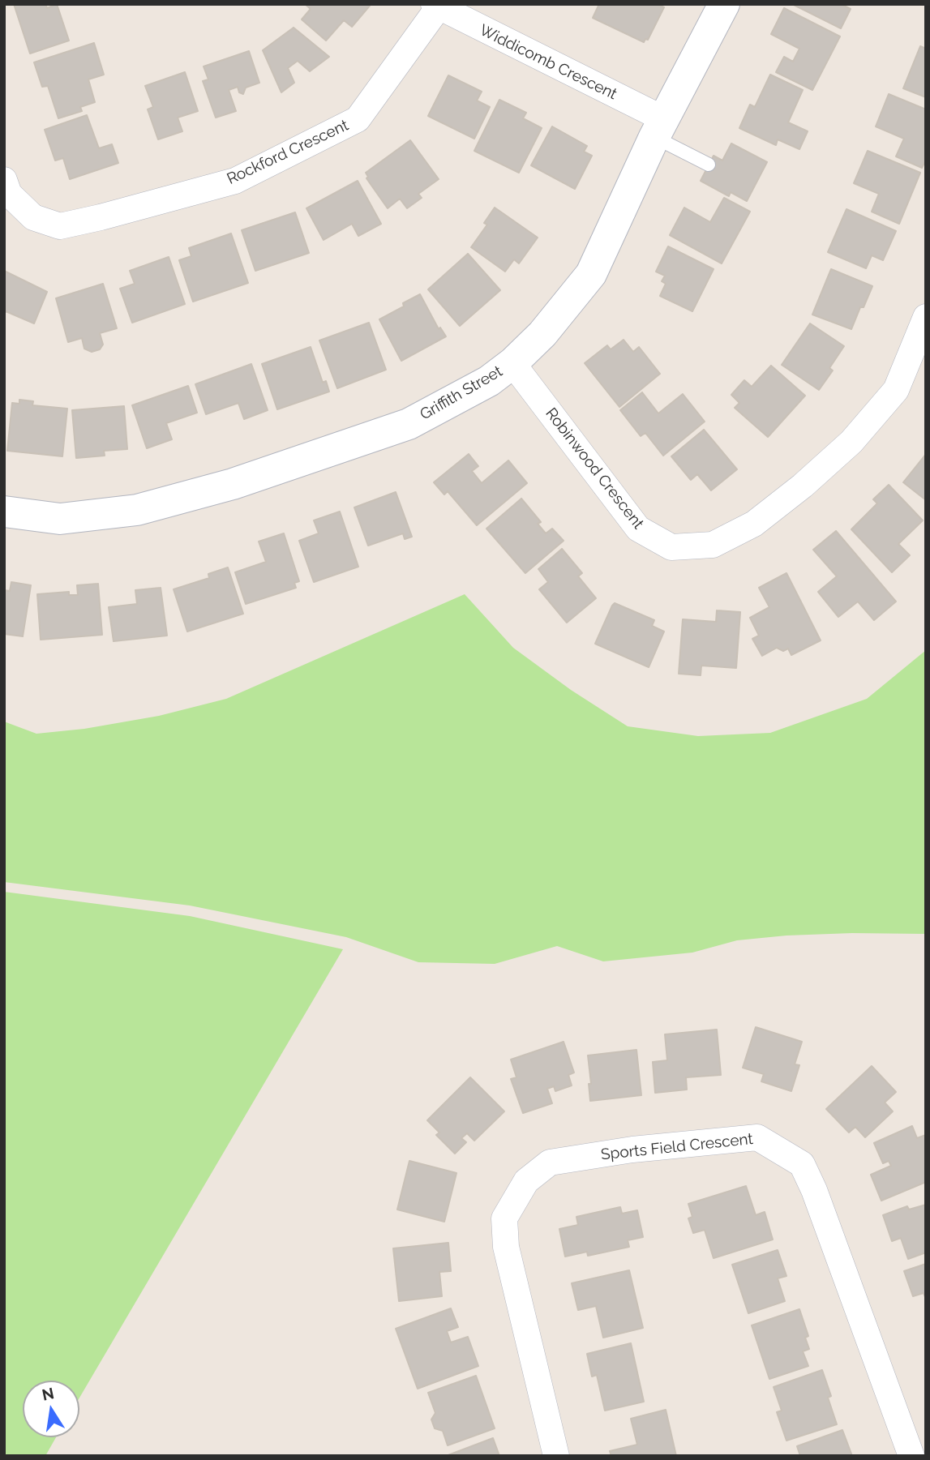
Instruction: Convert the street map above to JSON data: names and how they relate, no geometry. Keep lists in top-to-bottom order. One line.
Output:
{"streets":{"street":["Widdicomb Crescent","Rockford Crescent","Griffith Street","Robinwood Crescent","Sports Field Crescent"]},"crossings":[["Widdicomb Crescent","Rockford Crescent"],["Widdicomb Crescent","Griffith Street"],["Griffith Street","Robinwood Crescent"]],"north":"top"}
